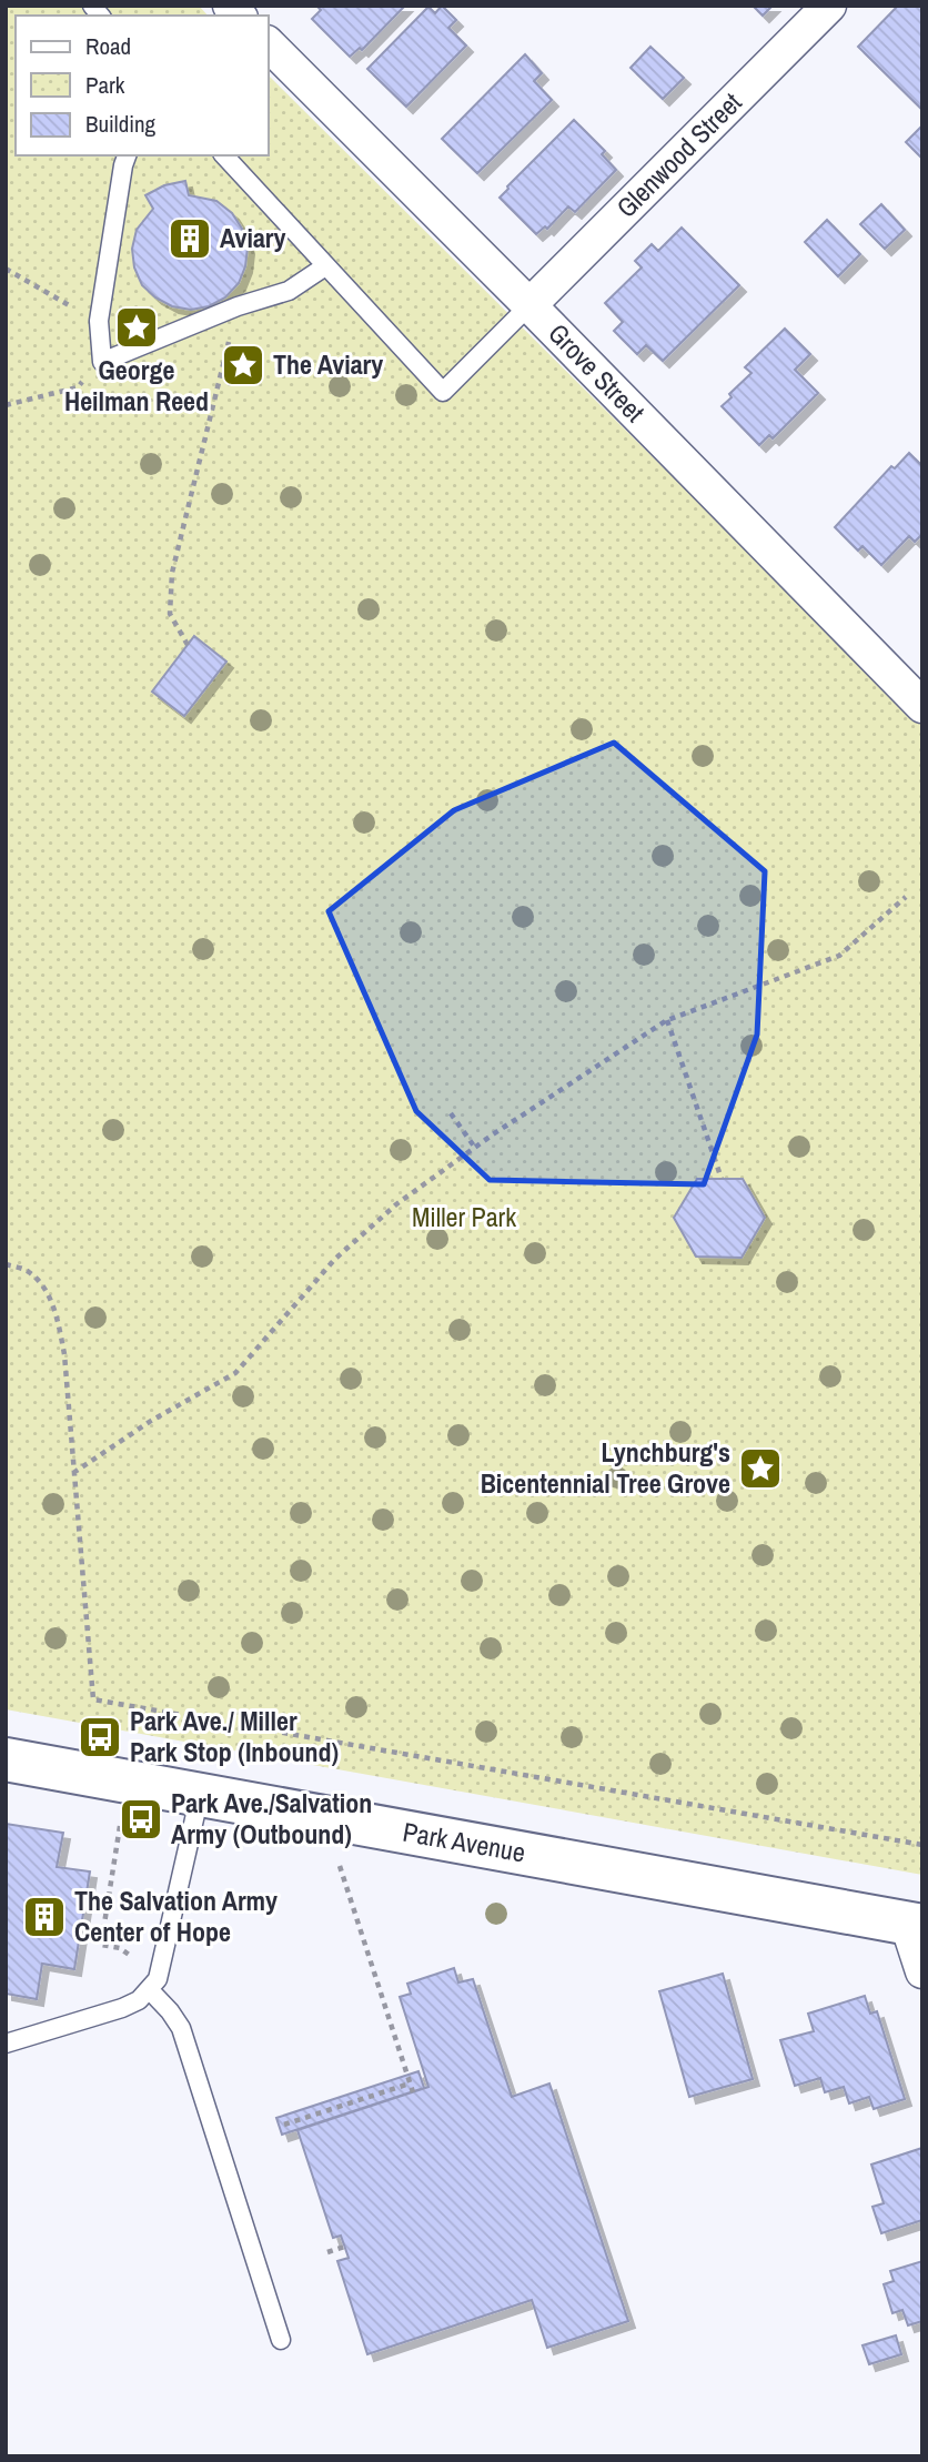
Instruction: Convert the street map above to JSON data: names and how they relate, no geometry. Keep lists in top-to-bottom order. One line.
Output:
{"streets":{"main road":["Park Avenue"],"street":["Glenwood Street","Grove Street"]},"crossings":[["Glenwood Street","Grove Street"]],"parks":["Miller Park"],"places":{"building":["Aviary","The Salvation Army Center of Hope"],"place":["George Heilman Reed","The Aviary","Lynchburg's Bicentennial Tree Grove"],"bus stop":["Park Ave./ Miller Park Stop (Inbound)","Park Ave./Salvation Army (Outbound)"]},"legend":["Road","Park","Building"]}
